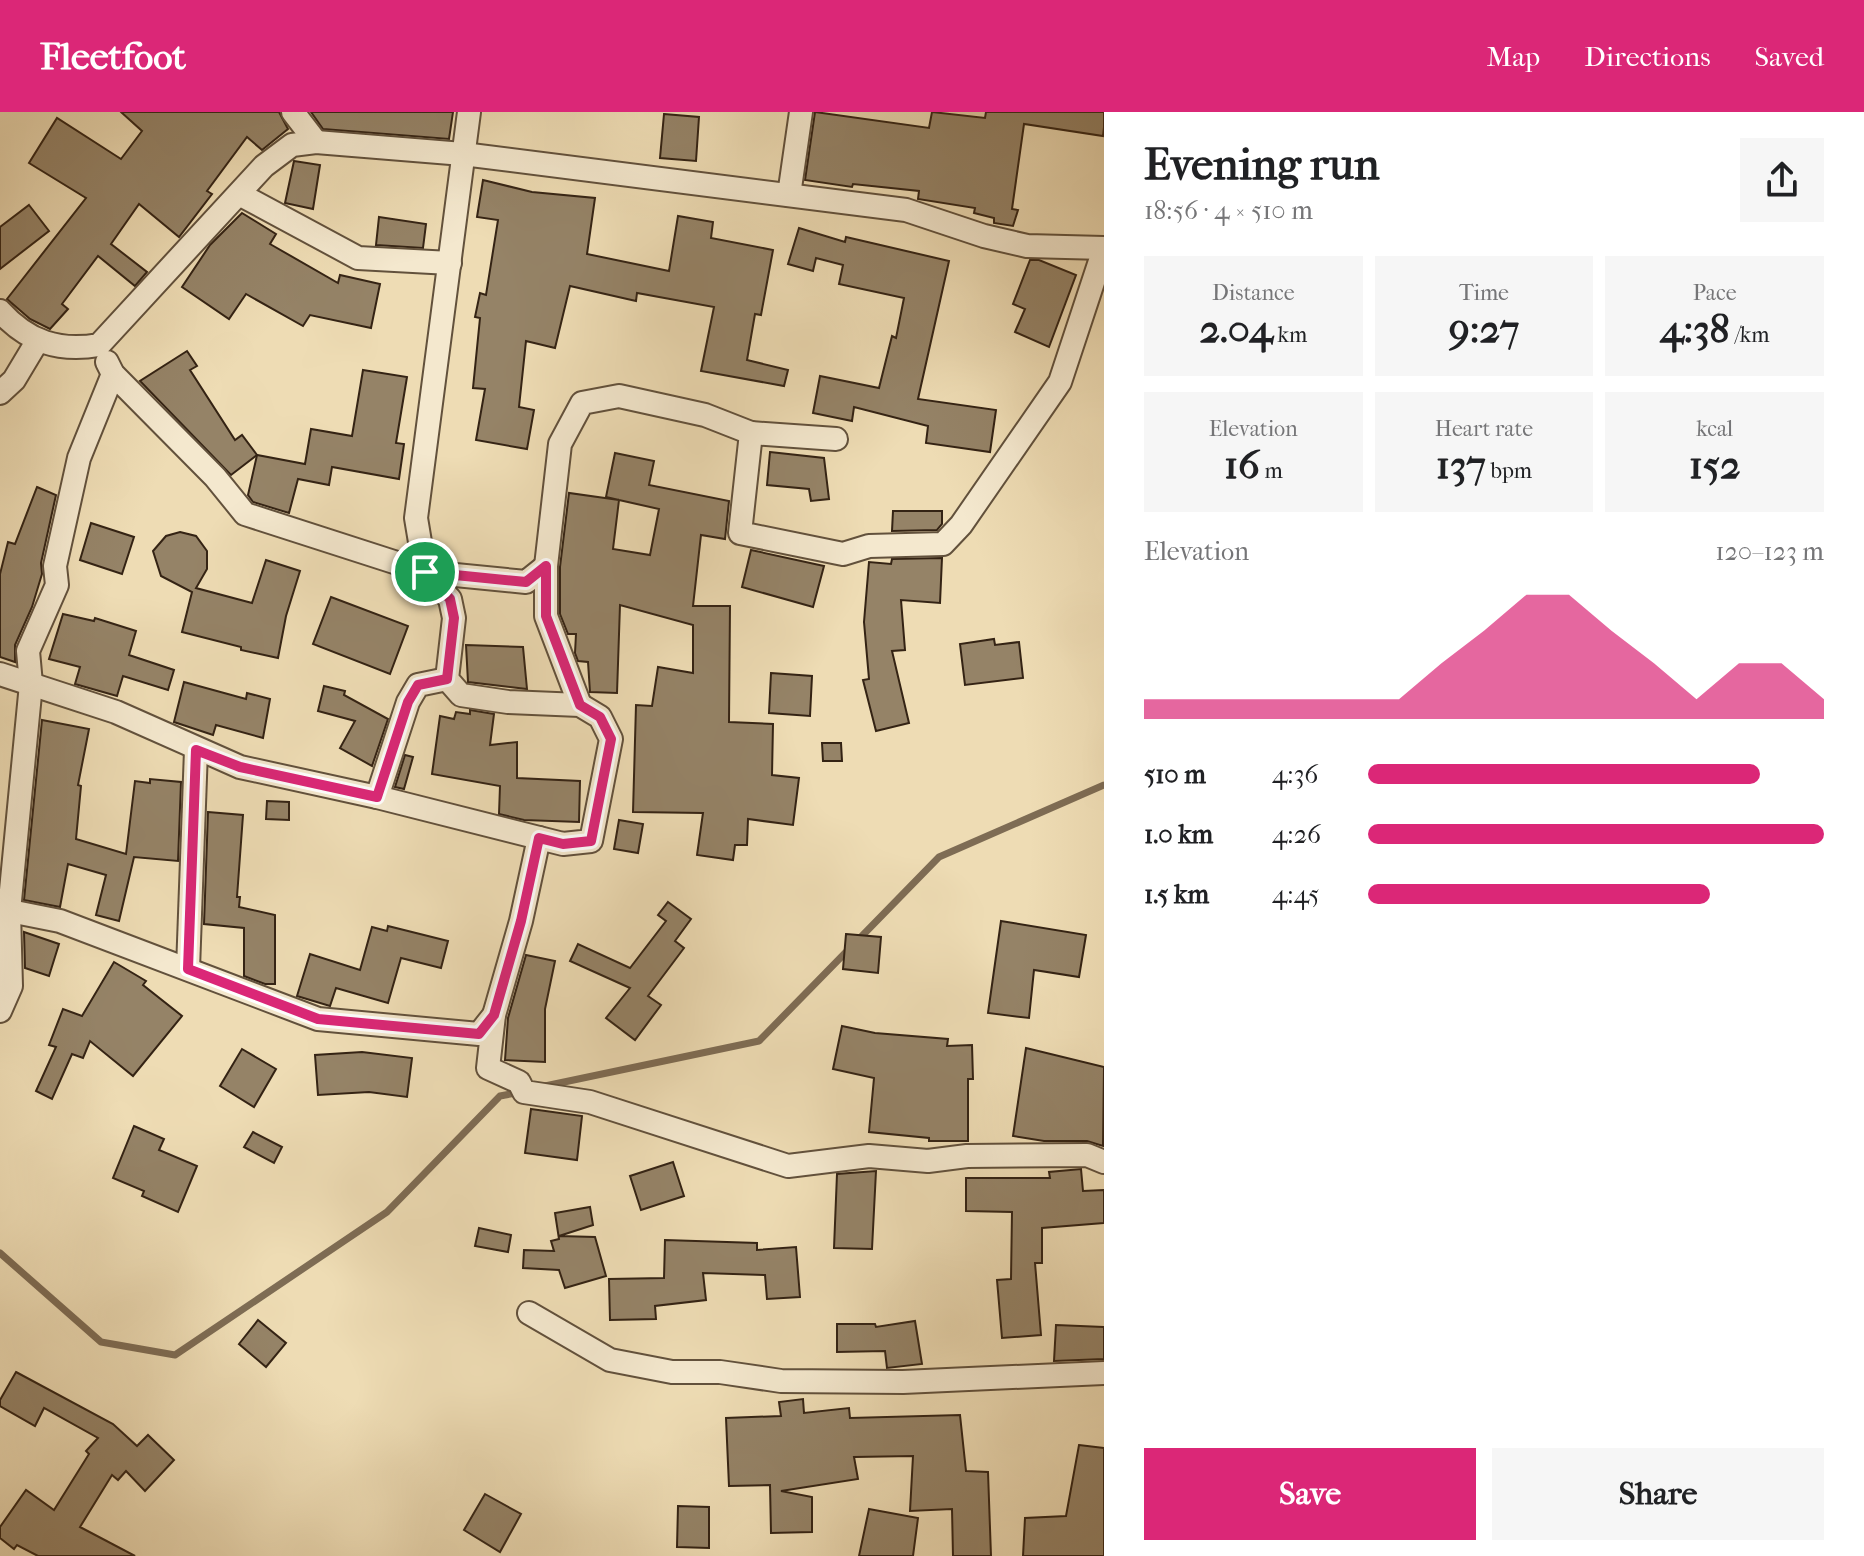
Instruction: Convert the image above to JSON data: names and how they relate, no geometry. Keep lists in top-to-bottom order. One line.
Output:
{"page":{"header":"Fleetfoot","nav":["Map","Directions","Saved"],"heading":["Evening run","18:56 · 4 × 510 m"],"stats":[["Distance","2.04 km"],["Time","9:27"],["Pace","4:38 /km"],["Elevation","16 m"],["Heart rate","137 bpm"],["kcal","152"]],"chart":["Elevation","120–123 m"],"list":[{"name":"510 m","note":"4:36"},{"name":"1.0 km","note":"4:26"},{"name":"1.5 km","note":"4:45"}],"buttons":["Save","Share"]}}
